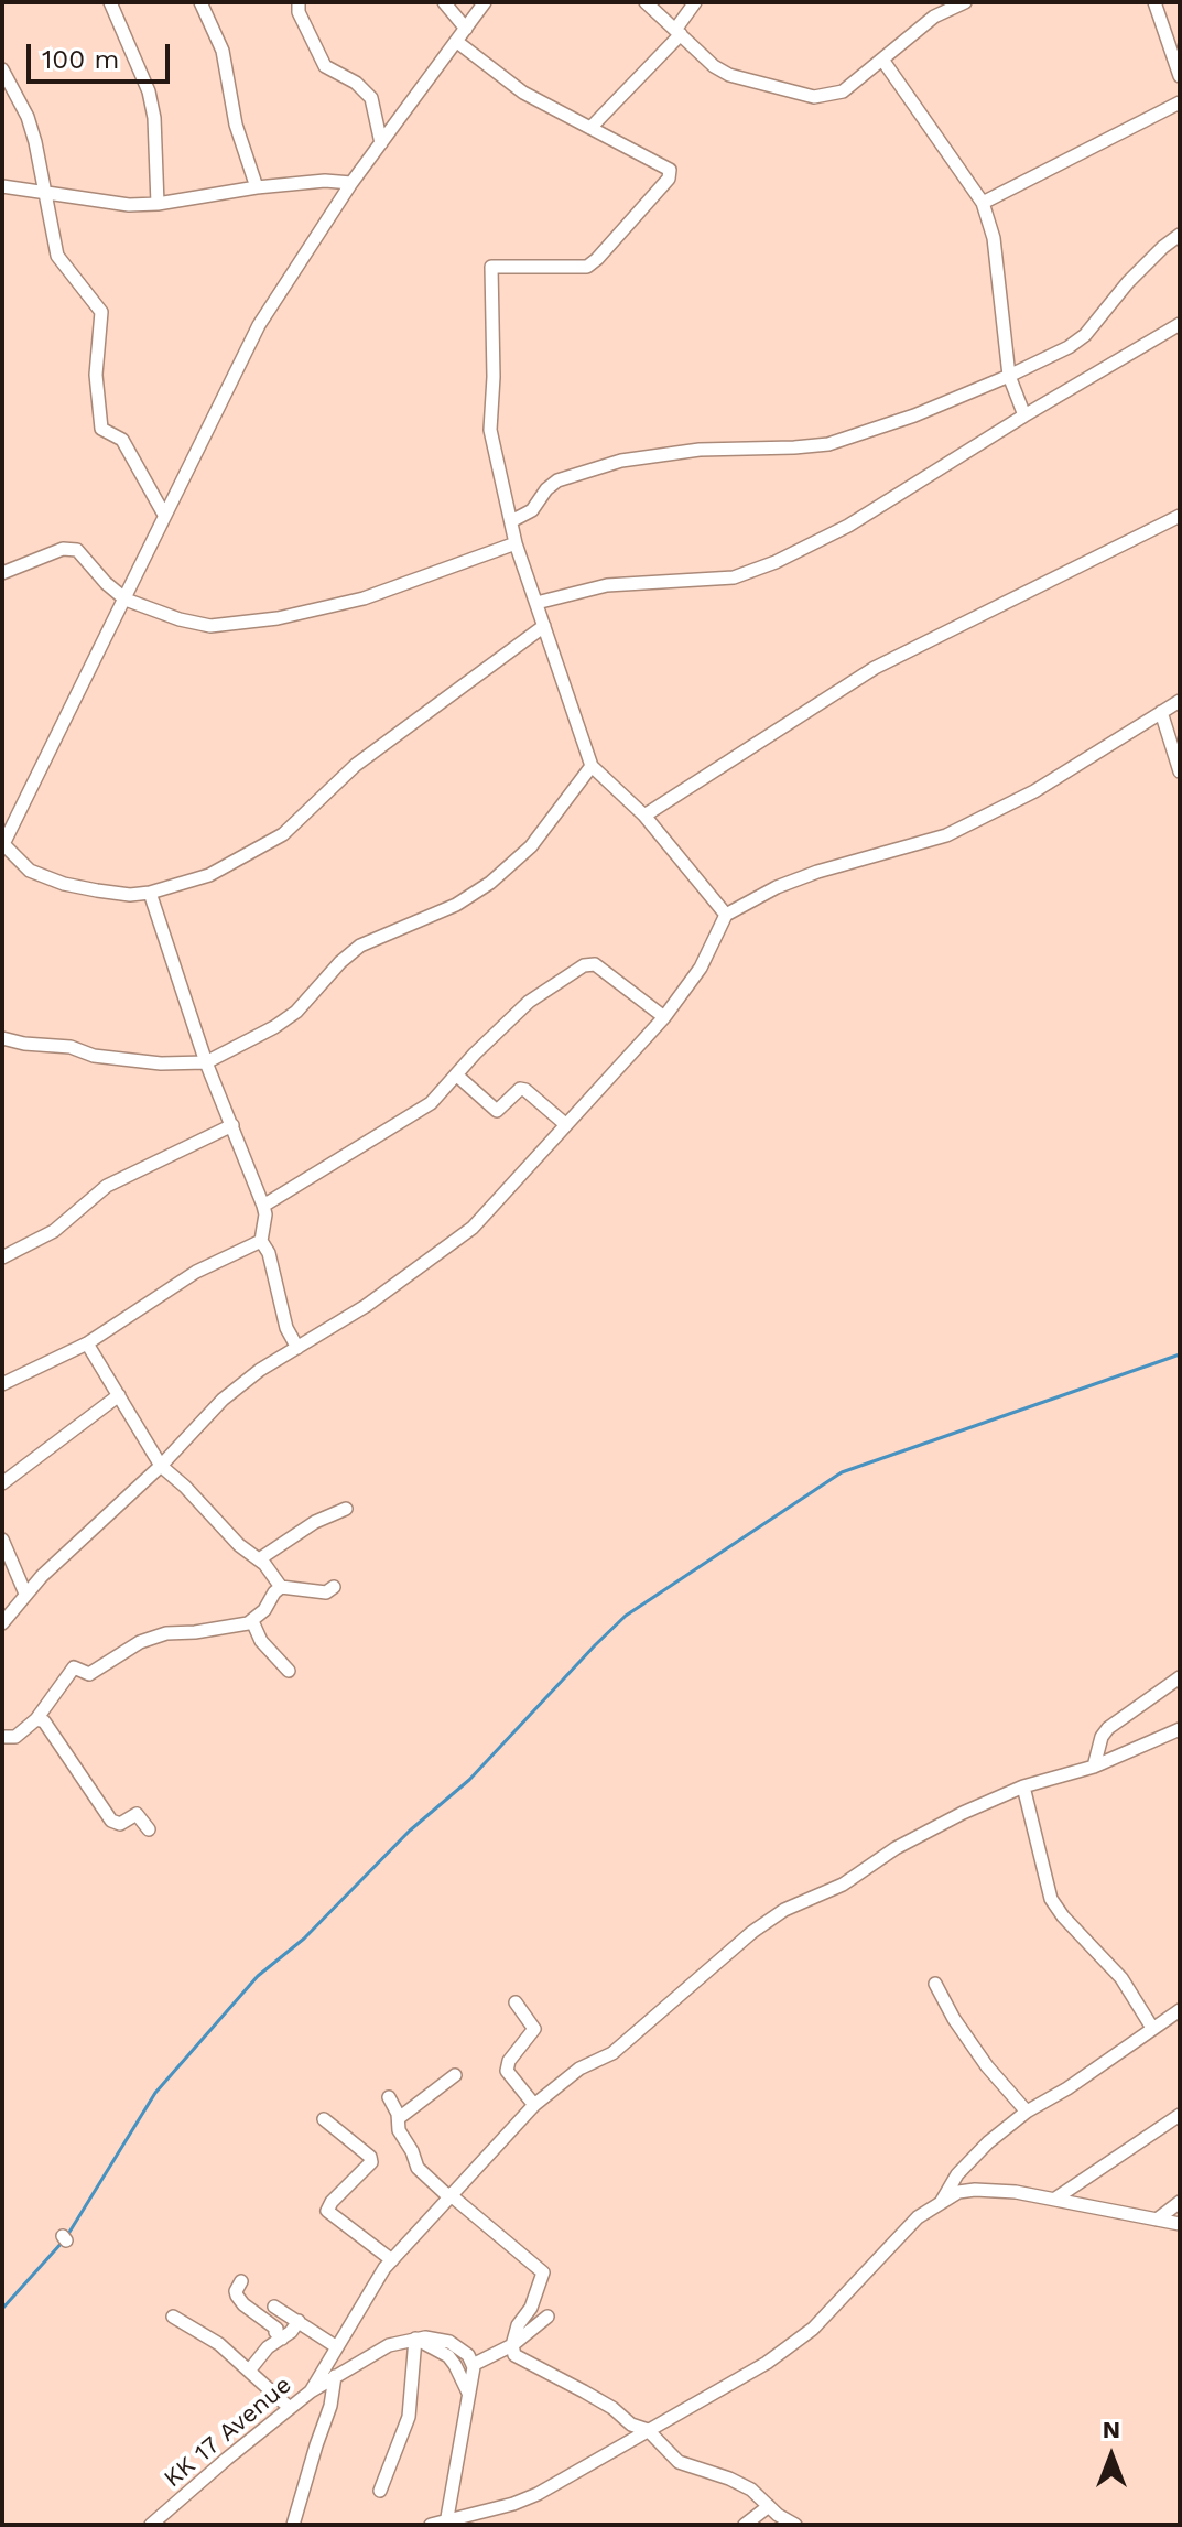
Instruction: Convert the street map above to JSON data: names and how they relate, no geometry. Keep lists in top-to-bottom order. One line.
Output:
{"streets":{"street":["KK 17 Avenue"]},"scale_bar":"100 m","north":"top"}
